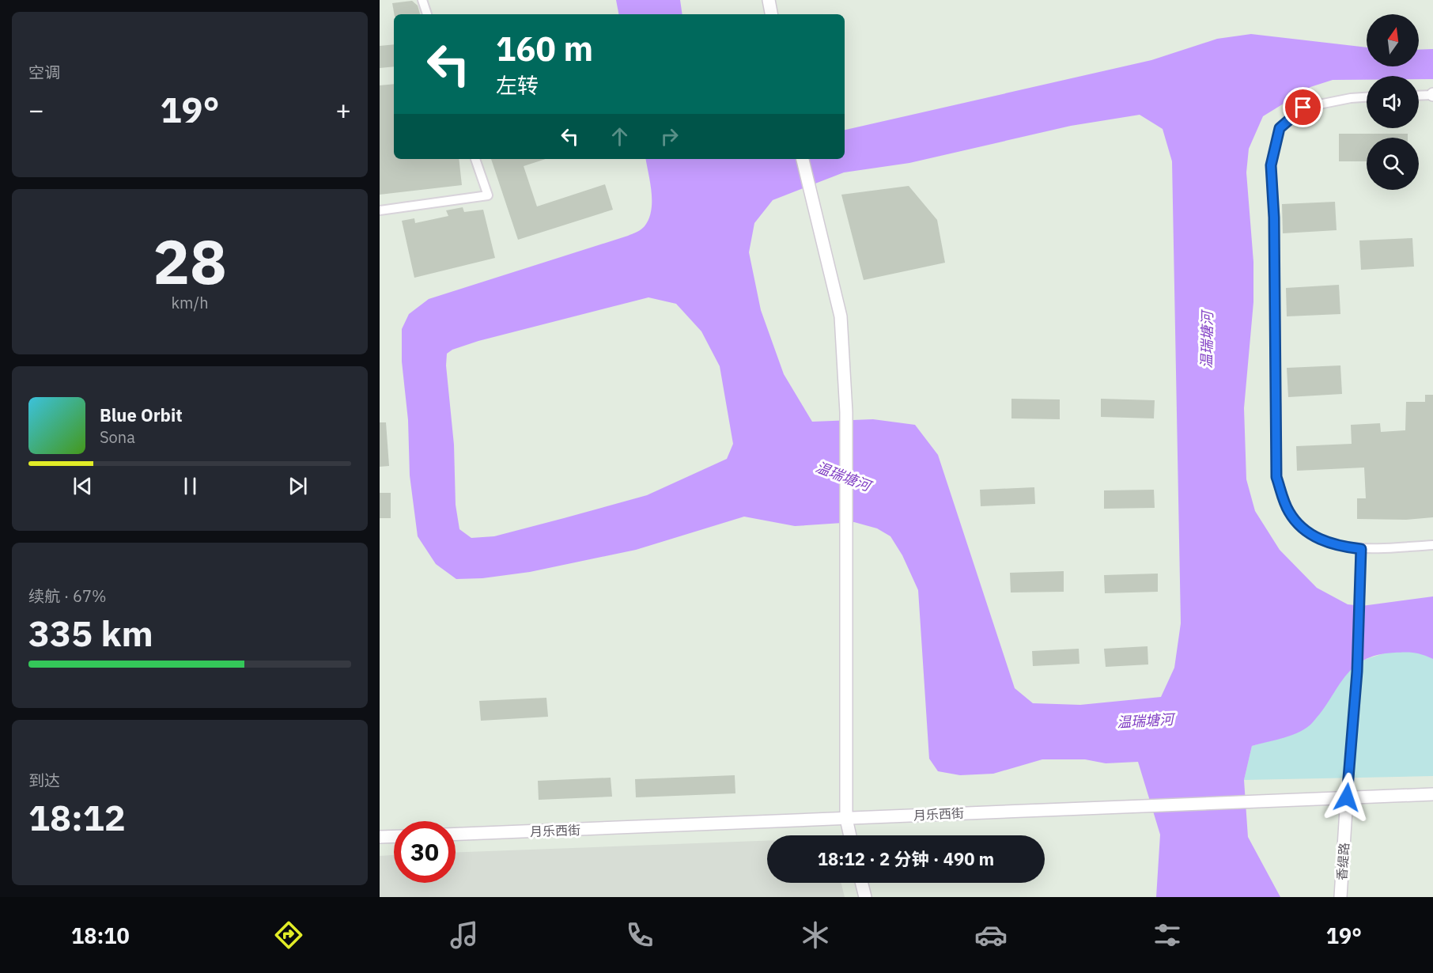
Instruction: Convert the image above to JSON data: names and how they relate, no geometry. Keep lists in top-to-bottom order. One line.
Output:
{"streets":{"main road":["月乐西街","香缇路"]},"crossings":[["月乐西街","香缇路"]],"water":["温瑞塘河"],"north":"top","page":{"tile":["空调",["28","km/h"],["续航 · 67%","335 km"],["到达","18:12"]],"turn":["160 m","左转"],"heat":["−","19°","+"],"song":["Blue Orbit","Sona"],"limit":"30","trip":"18:12 · 2 分钟 · 490 m","tabs":["18:10","19°"]}}
